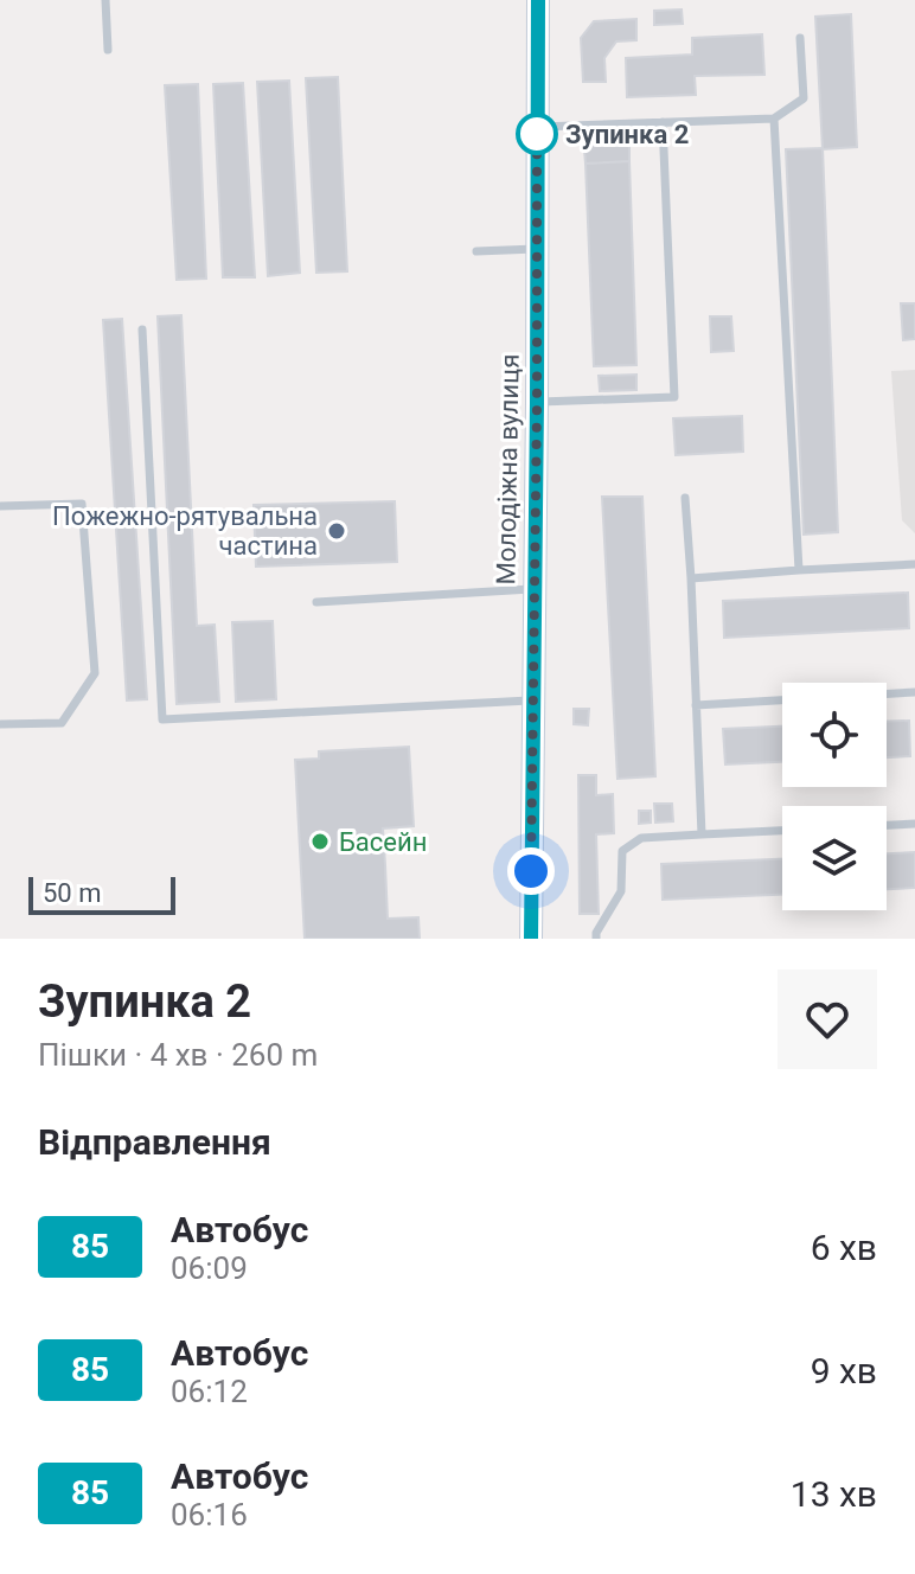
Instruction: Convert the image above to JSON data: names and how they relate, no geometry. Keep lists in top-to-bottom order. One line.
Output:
{"streets":{"street":["Молодіжна вулиця"]},"places":["Зупинка 2","Пожежно-рятувальна частина","Басейн"],"lines":["bus line 85"],"scale_bar":"50 m","page":{"scale":"50 m","heading":[["Зупинка 2","Пішки · 4 хв · 260 m"],"Відправлення"],"list":[{"mark":"85","name":"Автобус","note":"06:09","value":"6 хв"},{"mark":"85","name":"Автобус","note":"06:12","value":"9 хв"},{"mark":"85","name":"Автобус","note":"06:16","value":"13 хв"}]}}
